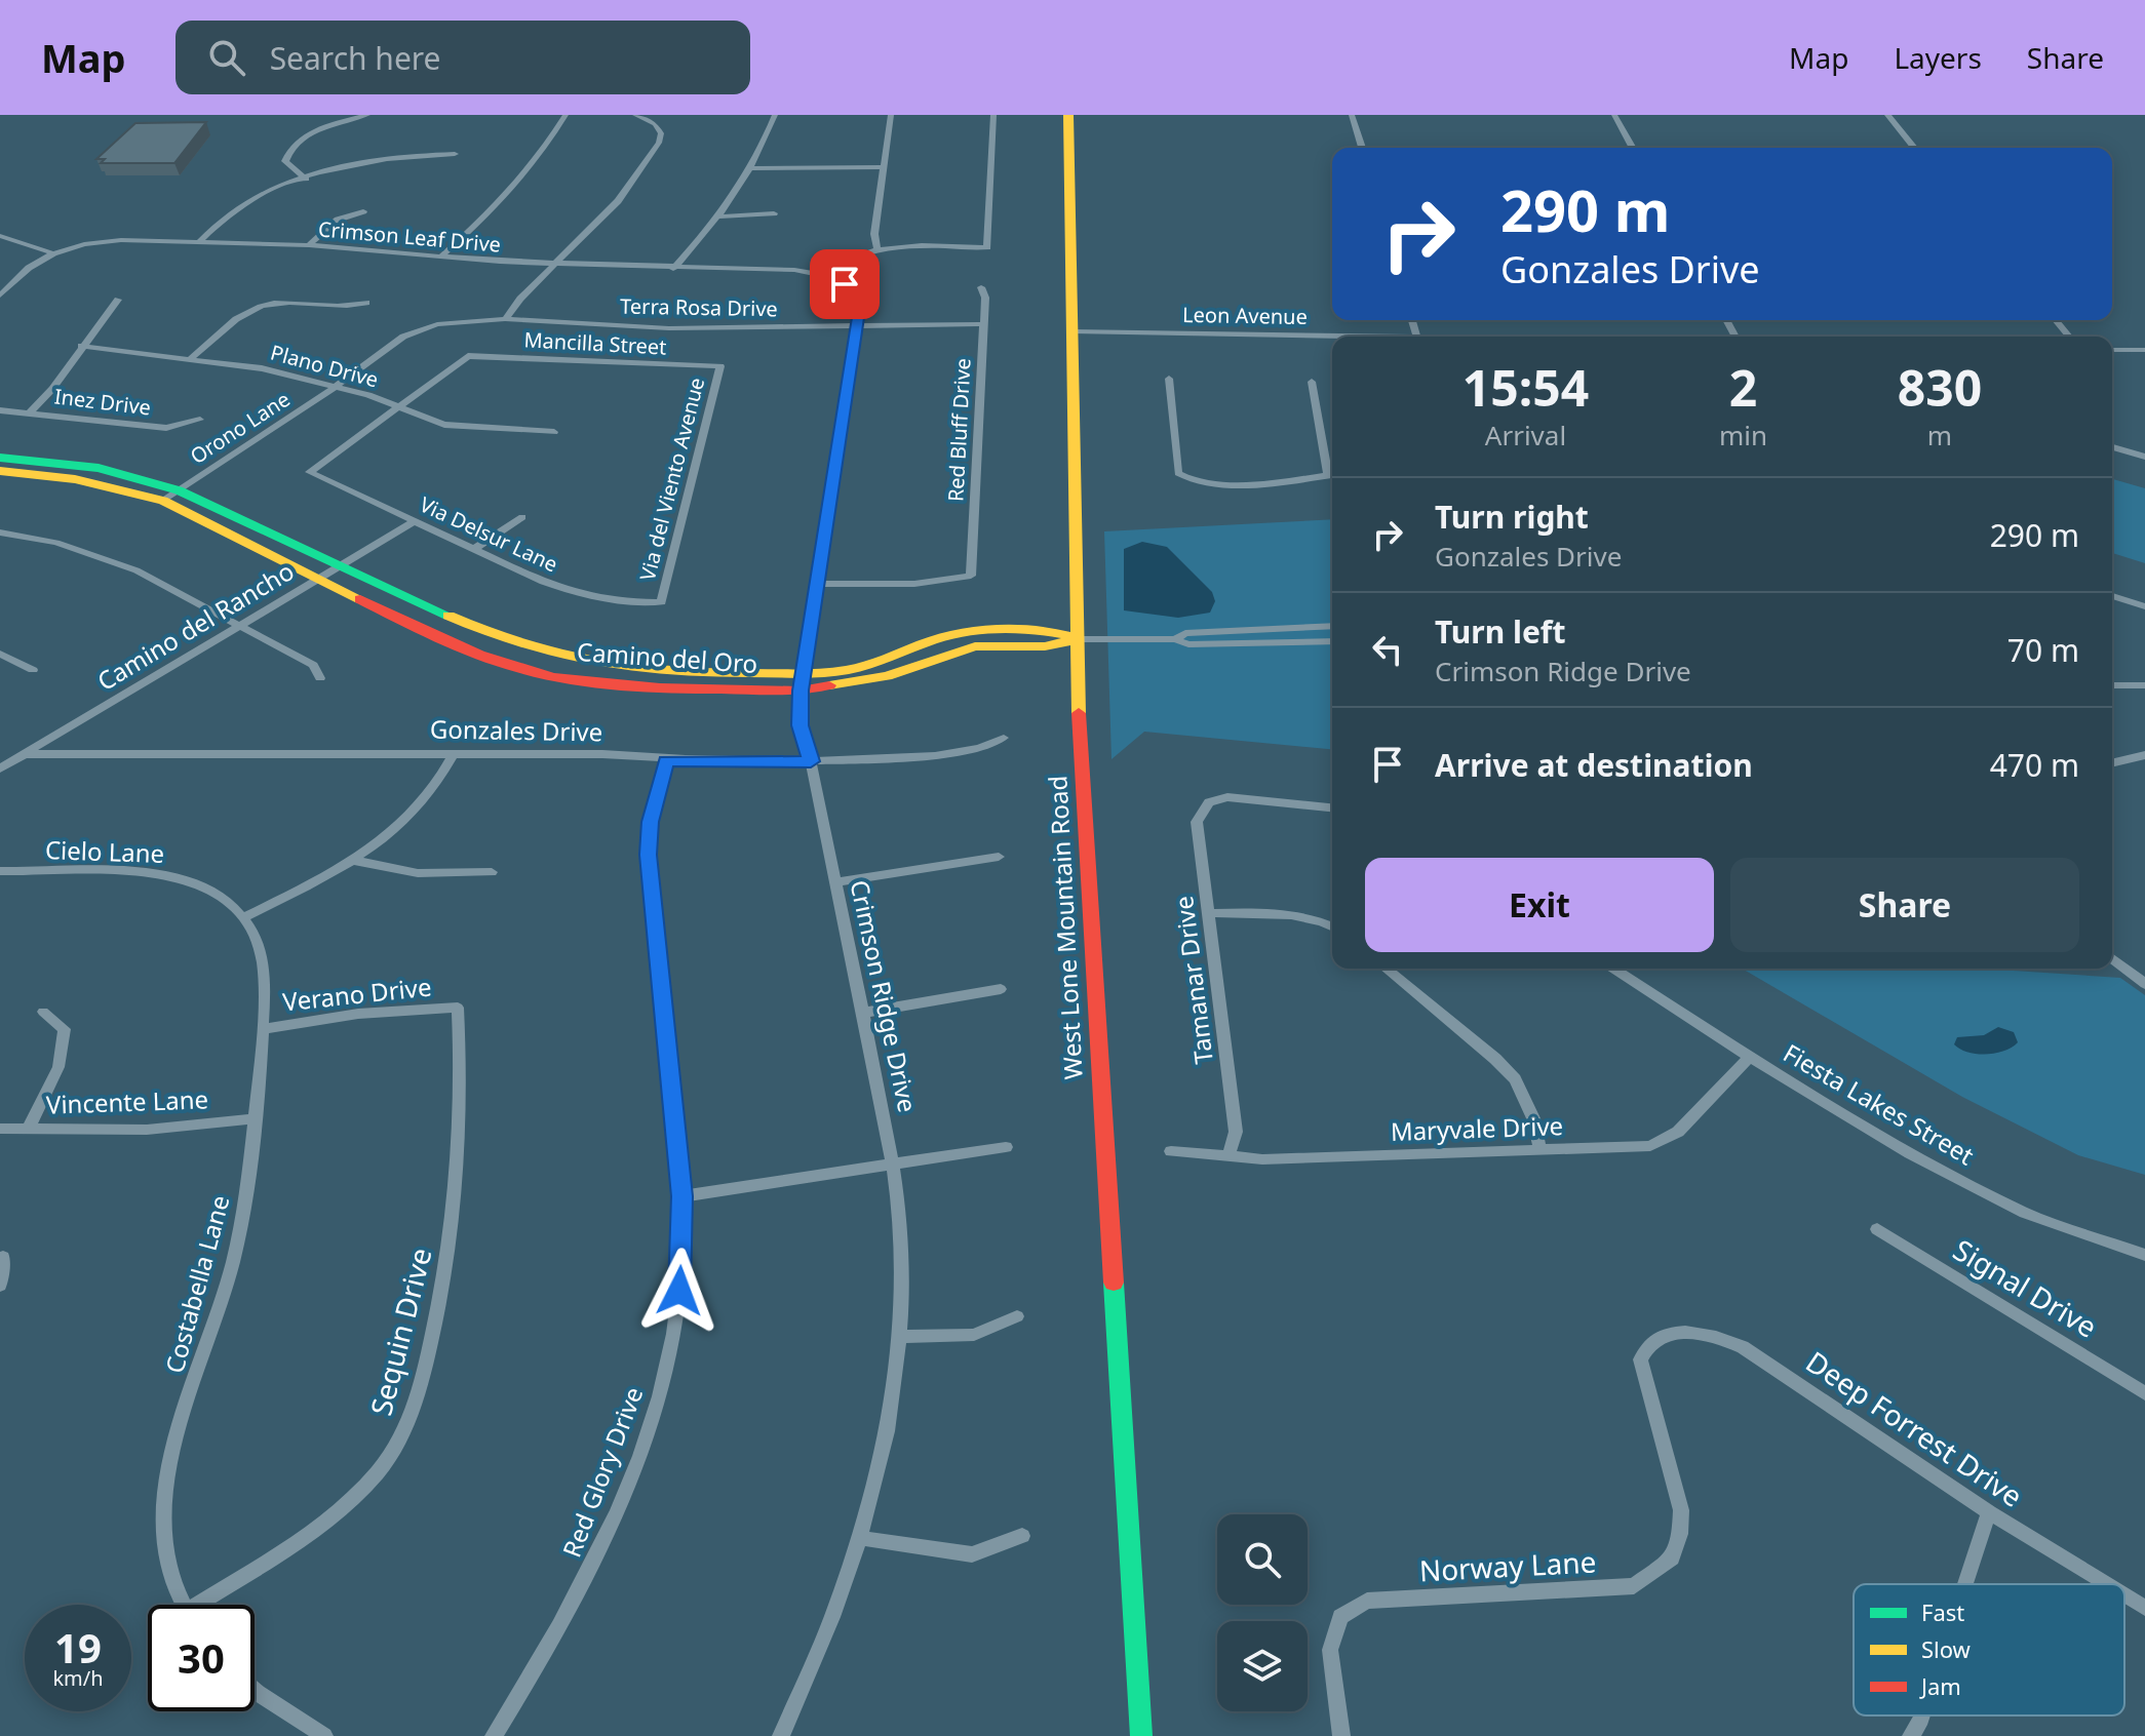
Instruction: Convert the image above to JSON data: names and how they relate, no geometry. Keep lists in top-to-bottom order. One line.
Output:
{"streets":{"street":["Crimson Leaf Drive","Terra Rosa Drive","Leon Avenue","Mancilla Street","Plano Drive","Inez Drive","Orono Lane","Red Bluff Drive","Via del Viento Avenue","Via Delsur Lane","Camino del Rancho","Camino del Oro","Gonzales Drive","Cielo Lane","West Lone Mountain Road","Tamanar Drive","Verano Drive","Crimson Ridge Drive","Vincente Lane","Fiesta Lakes Street","Maryvale Drive","Costabella Lane","Signal Drive","Sequin Drive","Deep Forrest Drive","Red Glory Drive","Norway Lane"]},"crossings":[["Crimson Leaf Drive","Crimson Ridge Drive"],["Terra Rosa Drive","Orono Lane"],["Terra Rosa Drive","Red Bluff Drive"],["Terra Rosa Drive","Crimson Ridge Drive"],["Leon Avenue","West Lone Mountain Road"],["Mancilla Street","Plano Drive"],["Mancilla Street","Via del Viento Avenue"],["Mancilla Street","Via Delsur Lane"],["Plano Drive","Orono Lane"],["Plano Drive","Via Delsur Lane"],["Orono Lane","Camino del Oro"],["Red Bluff Drive","Crimson Ridge Drive"],["Via del Viento Avenue","Via Delsur Lane"],["Via Delsur Lane","Camino del Rancho"],["Camino del Rancho","Camino del Oro"],["Camino del Rancho","Gonzales Drive"],["Camino del Oro","West Lone Mountain Road"],["Camino del Oro","Crimson Ridge Drive"],["Gonzales Drive","Crimson Ridge Drive"],["Gonzales Drive","Red Glory Drive"],["Cielo Lane","Costabella Lane"],["Tamanar Drive","Maryvale Drive"],["Verano Drive","Costabella Lane"],["Verano Drive","Sequin Drive"],["Vincente Lane","Costabella Lane"],["Fiesta Lakes Street","Maryvale Drive"],["Deep Forrest Drive","Norway Lane"]],"legend":["Fast","Slow","Jam"],"page":{"header":"Map","search":"Search here","nav":["Map","Layers","Share"],"turn":["290 m","Gonzales Drive"],"eta":["15:54","Arrival","2","min","830","m"],"list":[{"name":"Turn right","note":"Gonzales Drive","value":"290 m"},{"name":"Turn left","note":"Crimson Ridge Drive","value":"70 m"},{"name":"Arrive at destination","value":"470 m"}],"buttons":["Exit","Share"],"speed":"19 km/h","limit":"30"}}
